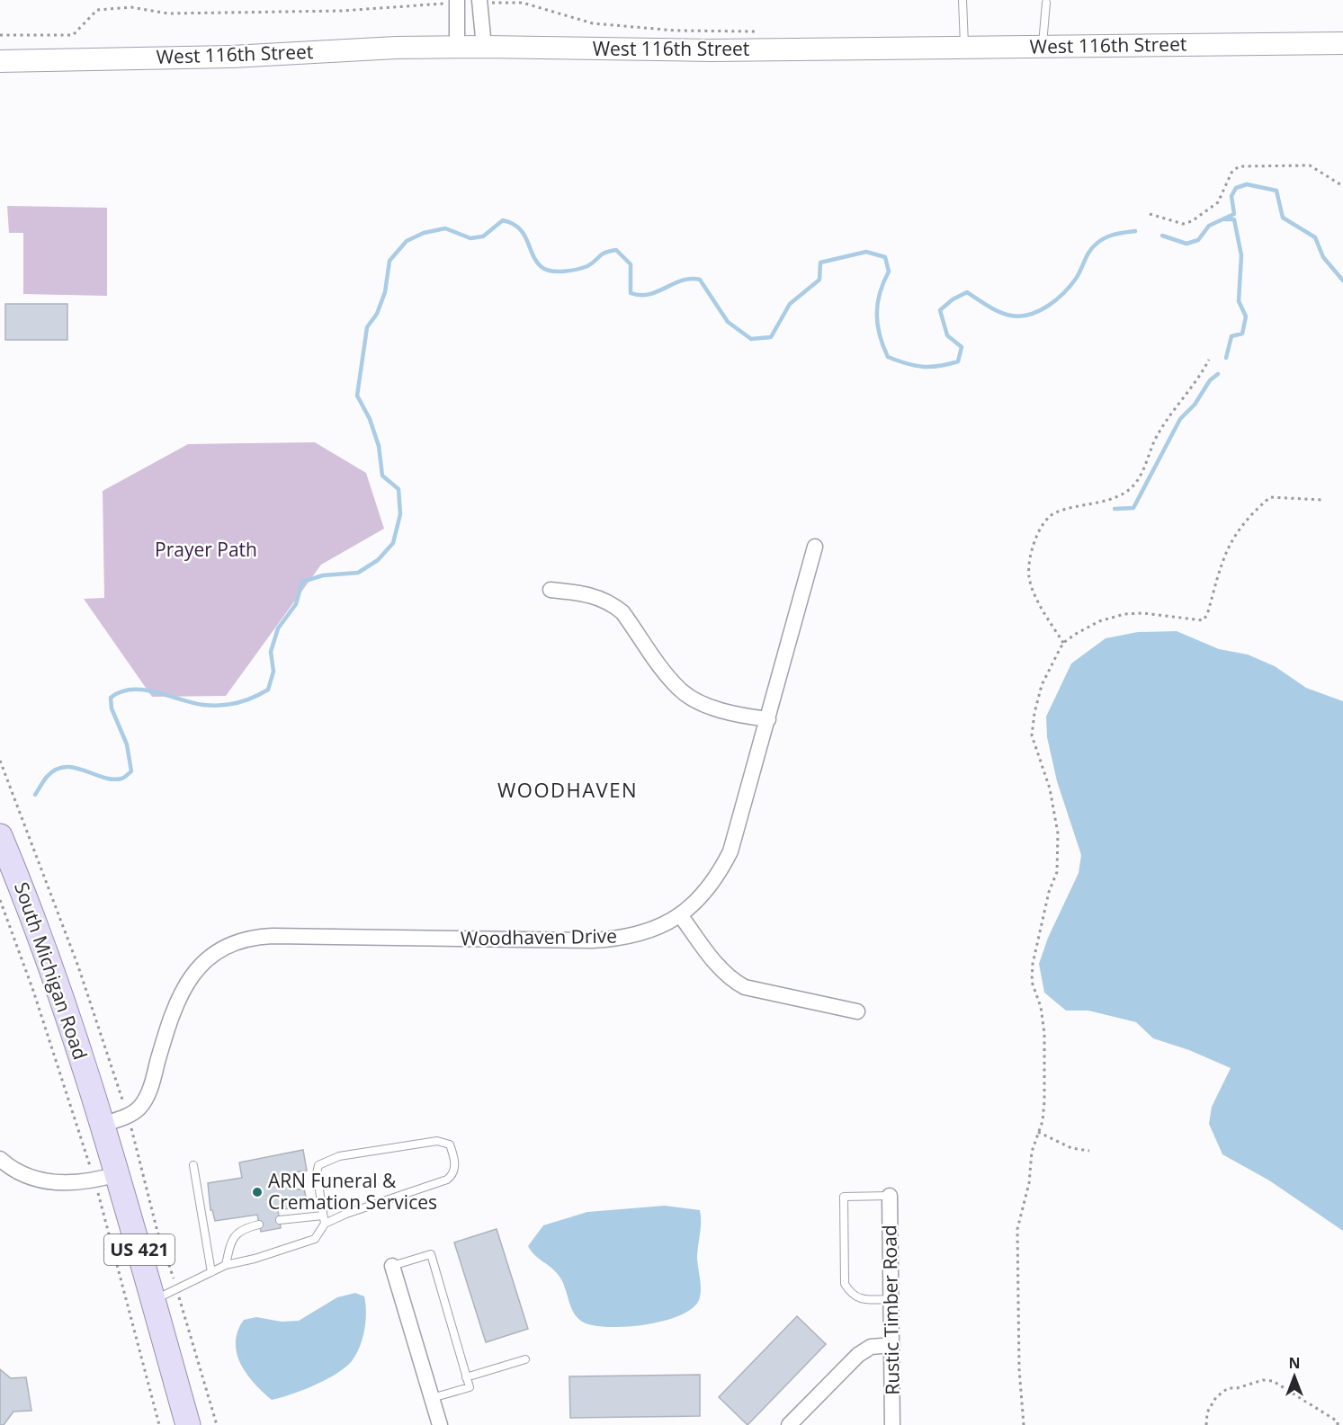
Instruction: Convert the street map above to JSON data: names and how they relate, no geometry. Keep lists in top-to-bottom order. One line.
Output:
{"streets":{"main road":["West 116th Street","South Michigan Road","US 421"],"street":["Woodhaven Drive","Rustic Timber Road"]},"crossings":[["Woodhaven Drive","South Michigan Road"],["Woodhaven Drive","US 421"],["South Michigan Road","US 421"]],"districts":["WOODHAVEN"],"parks":["Prayer Path"],"places":["ARN Funeral & Cremation Services"],"north":"top"}
